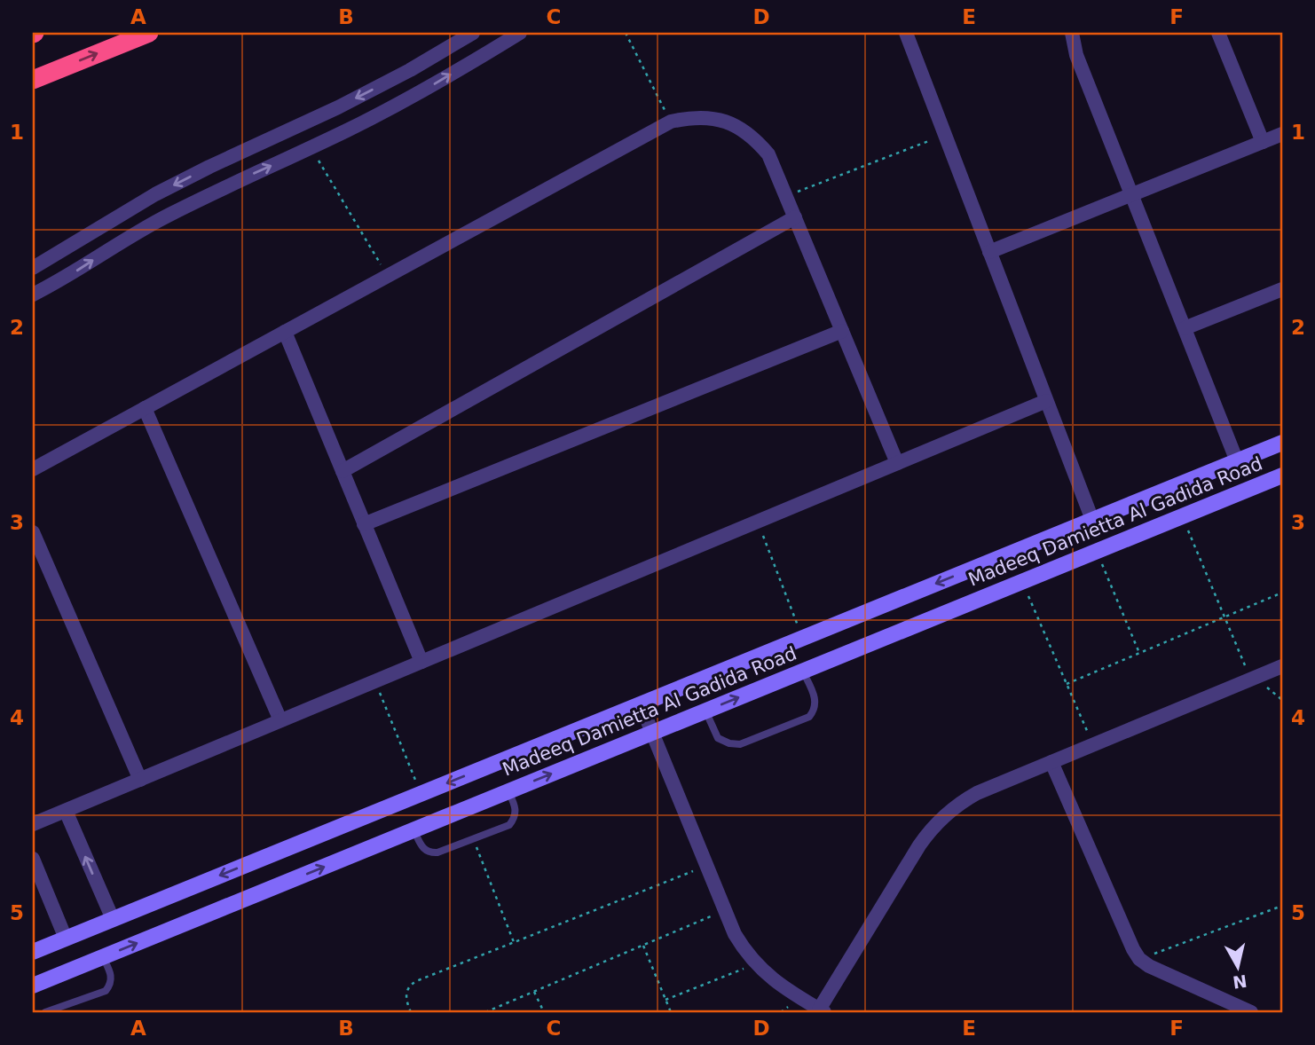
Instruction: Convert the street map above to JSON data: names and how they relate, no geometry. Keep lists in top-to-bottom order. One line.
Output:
{"streets":{"street":["Madeeq Damietta Al Gadida Road"]},"north":"bottom","grid":{"columns":["A","B","C","D","E","F"],"rows":["1","2","3","4","5"]}}
